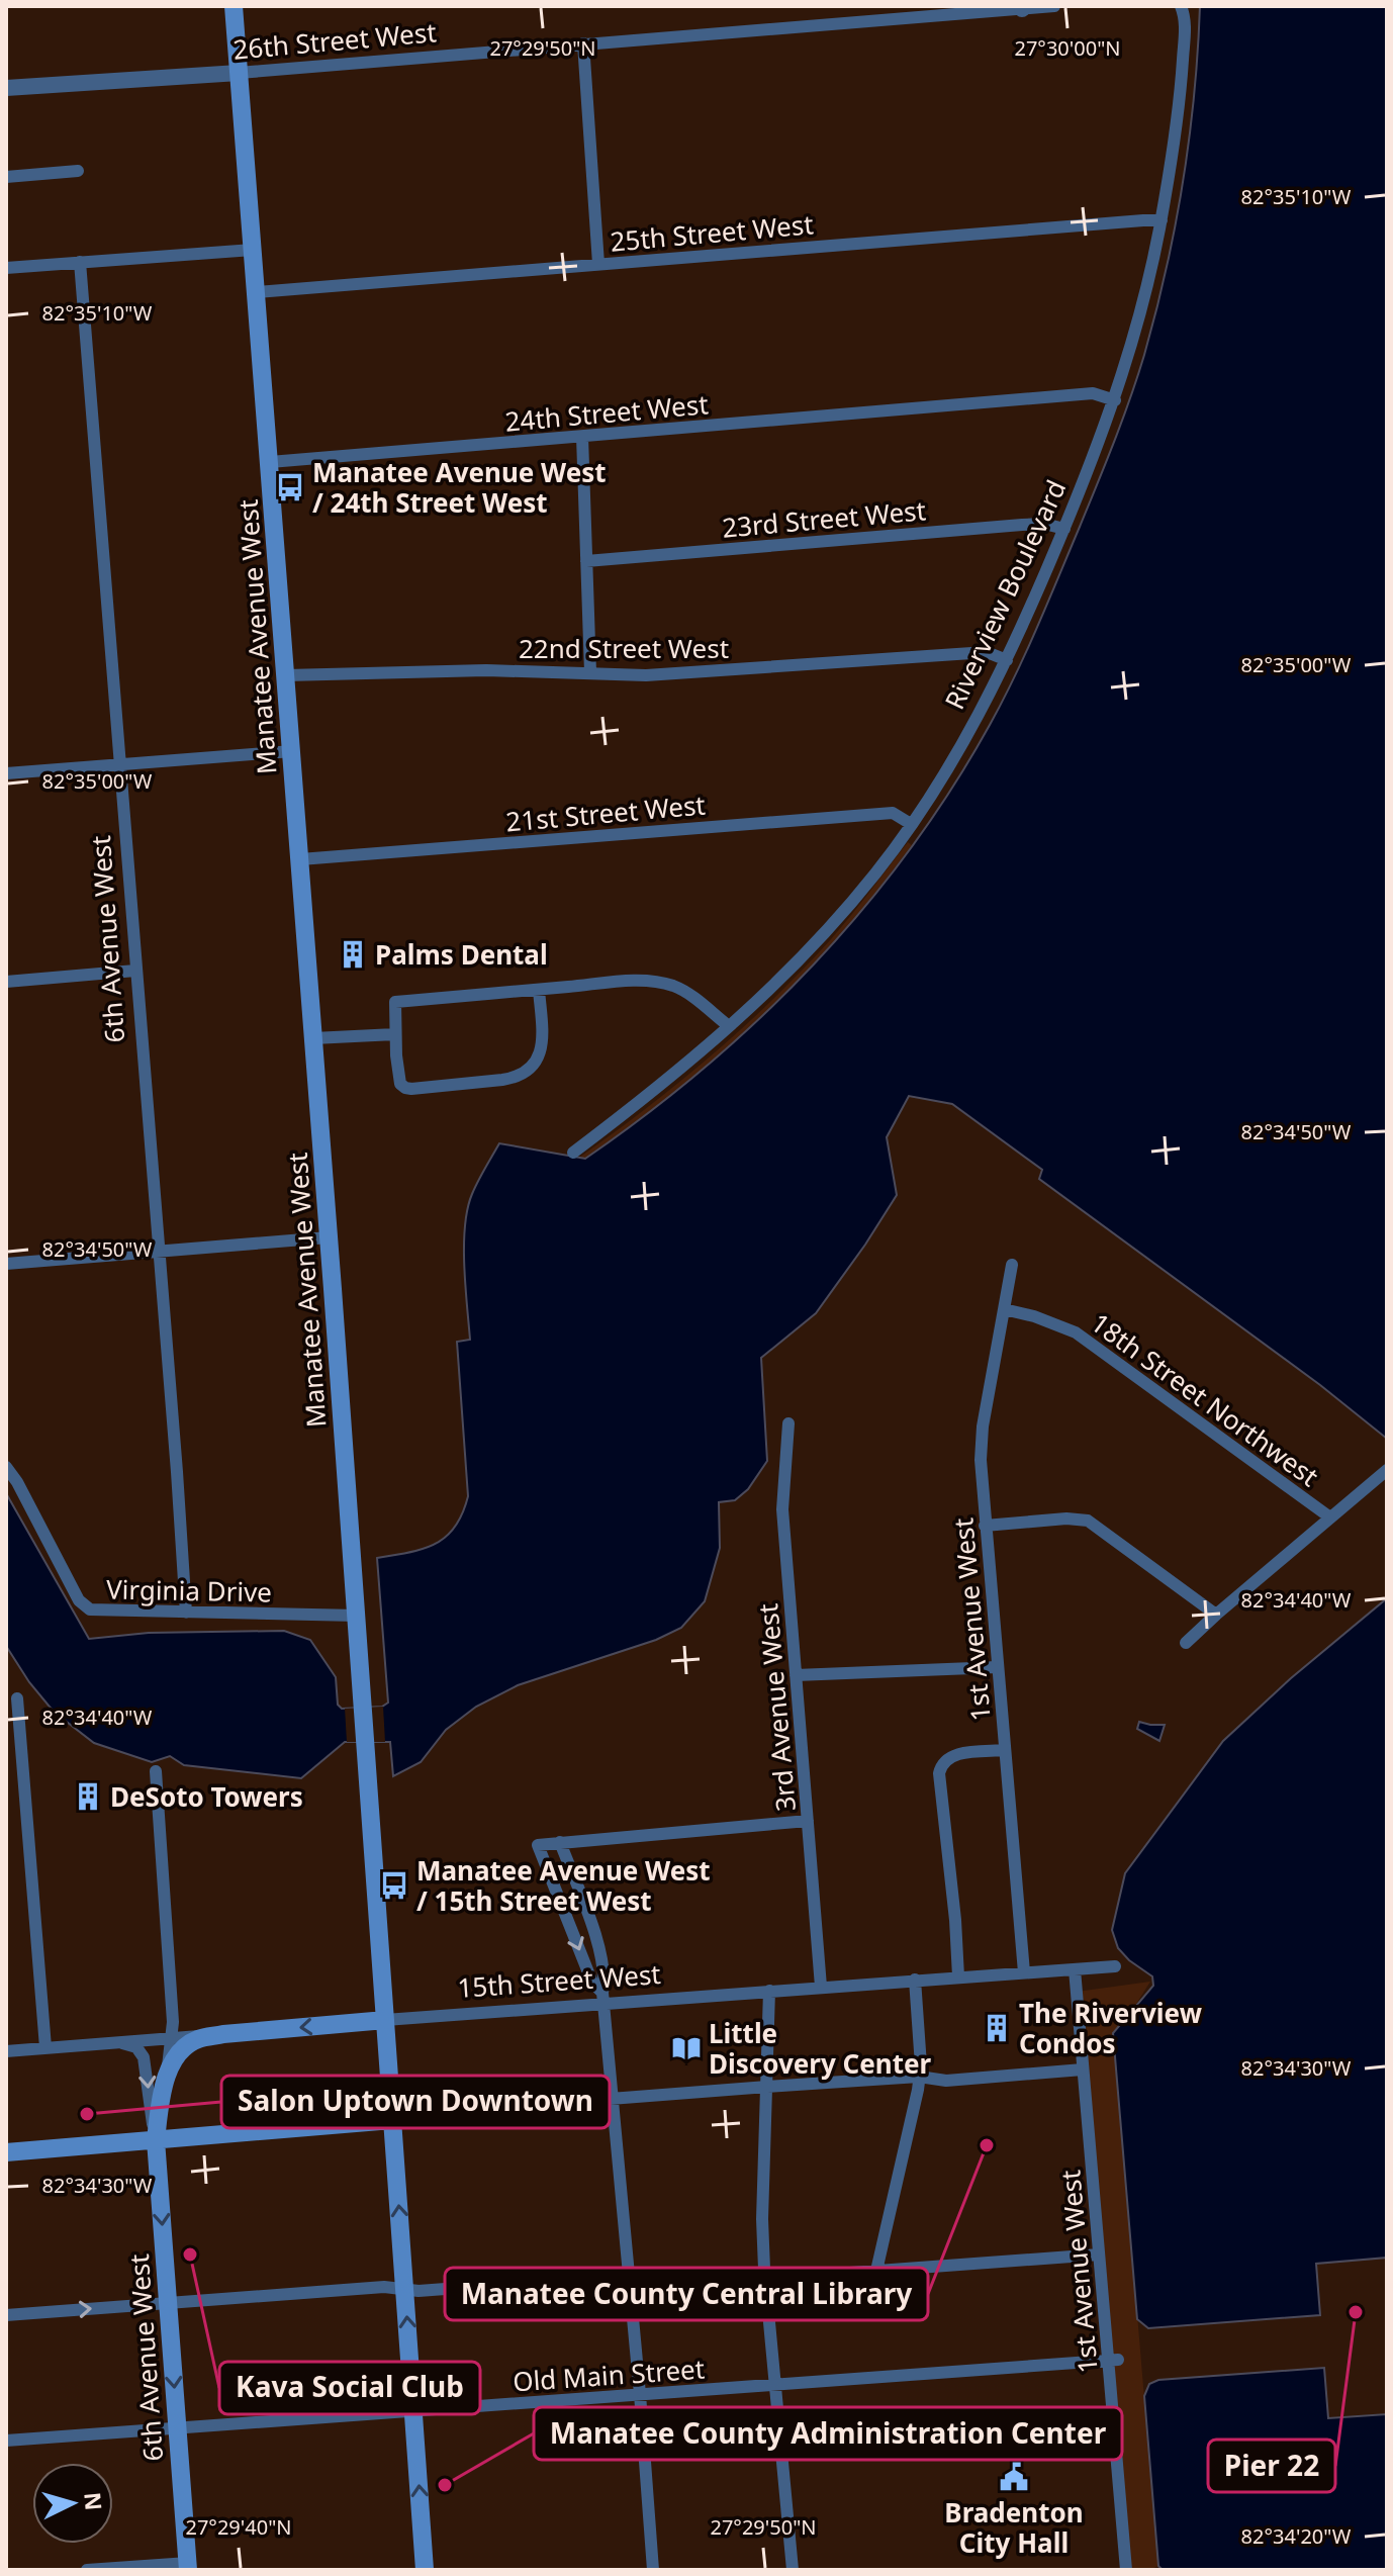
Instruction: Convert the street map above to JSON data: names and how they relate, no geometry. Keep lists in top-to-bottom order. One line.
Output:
{"streets":{"main road":["Manatee Avenue West","6th Avenue West","15th Street West"],"street":["26th Street West","25th Street West","24th Street West","23rd Street West","Riverview Boulevard","22nd Street West","21st Street West","18th Street Northwest","Virginia Drive","1st Avenue West","3rd Avenue West","Old Main Street"]},"crossings":[["26th Street West","Manatee Avenue West"],["25th Street West","Riverview Boulevard"],["25th Street West","Manatee Avenue West"],["24th Street West","Riverview Boulevard"],["24th Street West","Manatee Avenue West"],["23rd Street West","Riverview Boulevard"],["Riverview Boulevard","22nd Street West"],["Riverview Boulevard","21st Street West"],["Manatee Avenue West","22nd Street West"],["Manatee Avenue West","21st Street West"],["Manatee Avenue West","Virginia Drive"],["Manatee Avenue West","15th Street West"],["Manatee Avenue West","Old Main Street"],["6th Avenue West","Virginia Drive"],["6th Avenue West","15th Street West"],["6th Avenue West","Old Main Street"],["18th Street Northwest","1st Avenue West"],["1st Avenue West","15th Street West"],["1st Avenue West","Old Main Street"],["3rd Avenue West","15th Street West"]],"places":{"bus stop":["Manatee Avenue West / 24th Street West","Manatee Avenue West / 15th Street West"],"building":["Palms Dental","DeSoto Towers","The Riverview Condos"],"library":["Little Discovery Center"],"other":["Salon Uptown Downtown","Manatee County Central Library","Kava Social Club","Pier 22","Manatee County Administration Center"],"public building":["Bradenton City Hall"]},"north":"right","coordinates":["27°29'50\"N","27°30'00\"N","82°35'10\"W","82°35'00\"W","82°34'50\"W","82°34'40\"W","82°34'30\"W","27°29'40\"N","82°34'20\"W"]}
